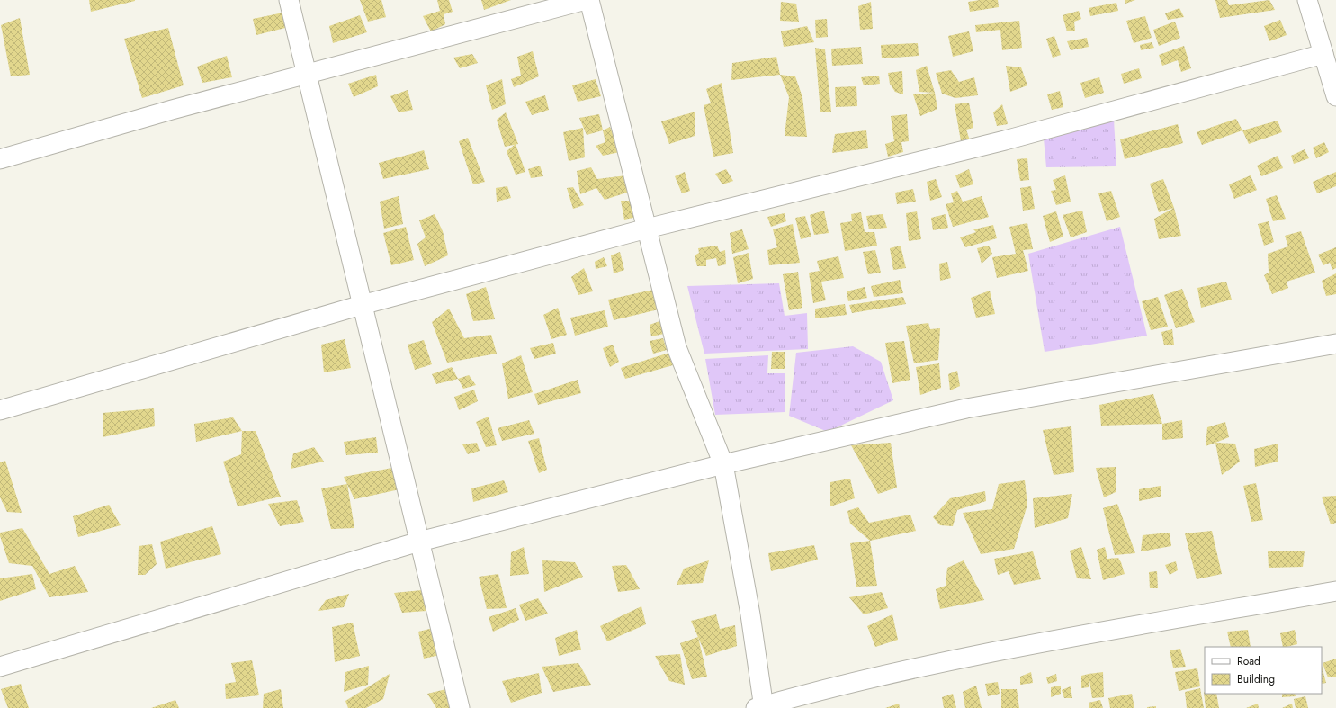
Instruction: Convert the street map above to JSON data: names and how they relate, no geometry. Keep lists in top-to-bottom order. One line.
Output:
{"legend":["Road","Building"]}
